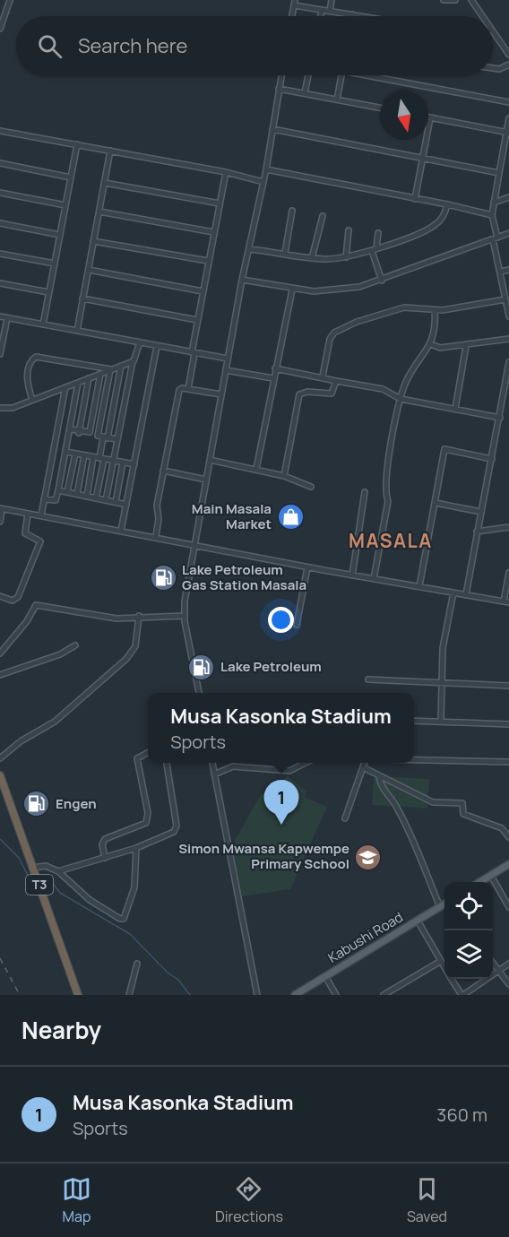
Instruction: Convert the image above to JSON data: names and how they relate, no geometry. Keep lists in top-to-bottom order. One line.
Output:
{"streets":{"highway":["T3"],"main road":["Kabushi Road"]},"districts":["MASALA"],"places":{"shop":["Main Masala Market"],"fuel station":["Lake Petroleum Gas Station Masala","Lake Petroleum","Engen"],"school or university":["Simon Mwansa Kapwempe Primary School"]},"north":"bottom","page":{"search":"Search here","popup":["Musa Kasonka Stadium","Sports"],"pins":"1","heading":"Nearby","list":[{"mark":"1","name":"Musa Kasonka Stadium","note":"Sports","value":"360 m"}],"nav":["Map","Directions","Saved"]}}
